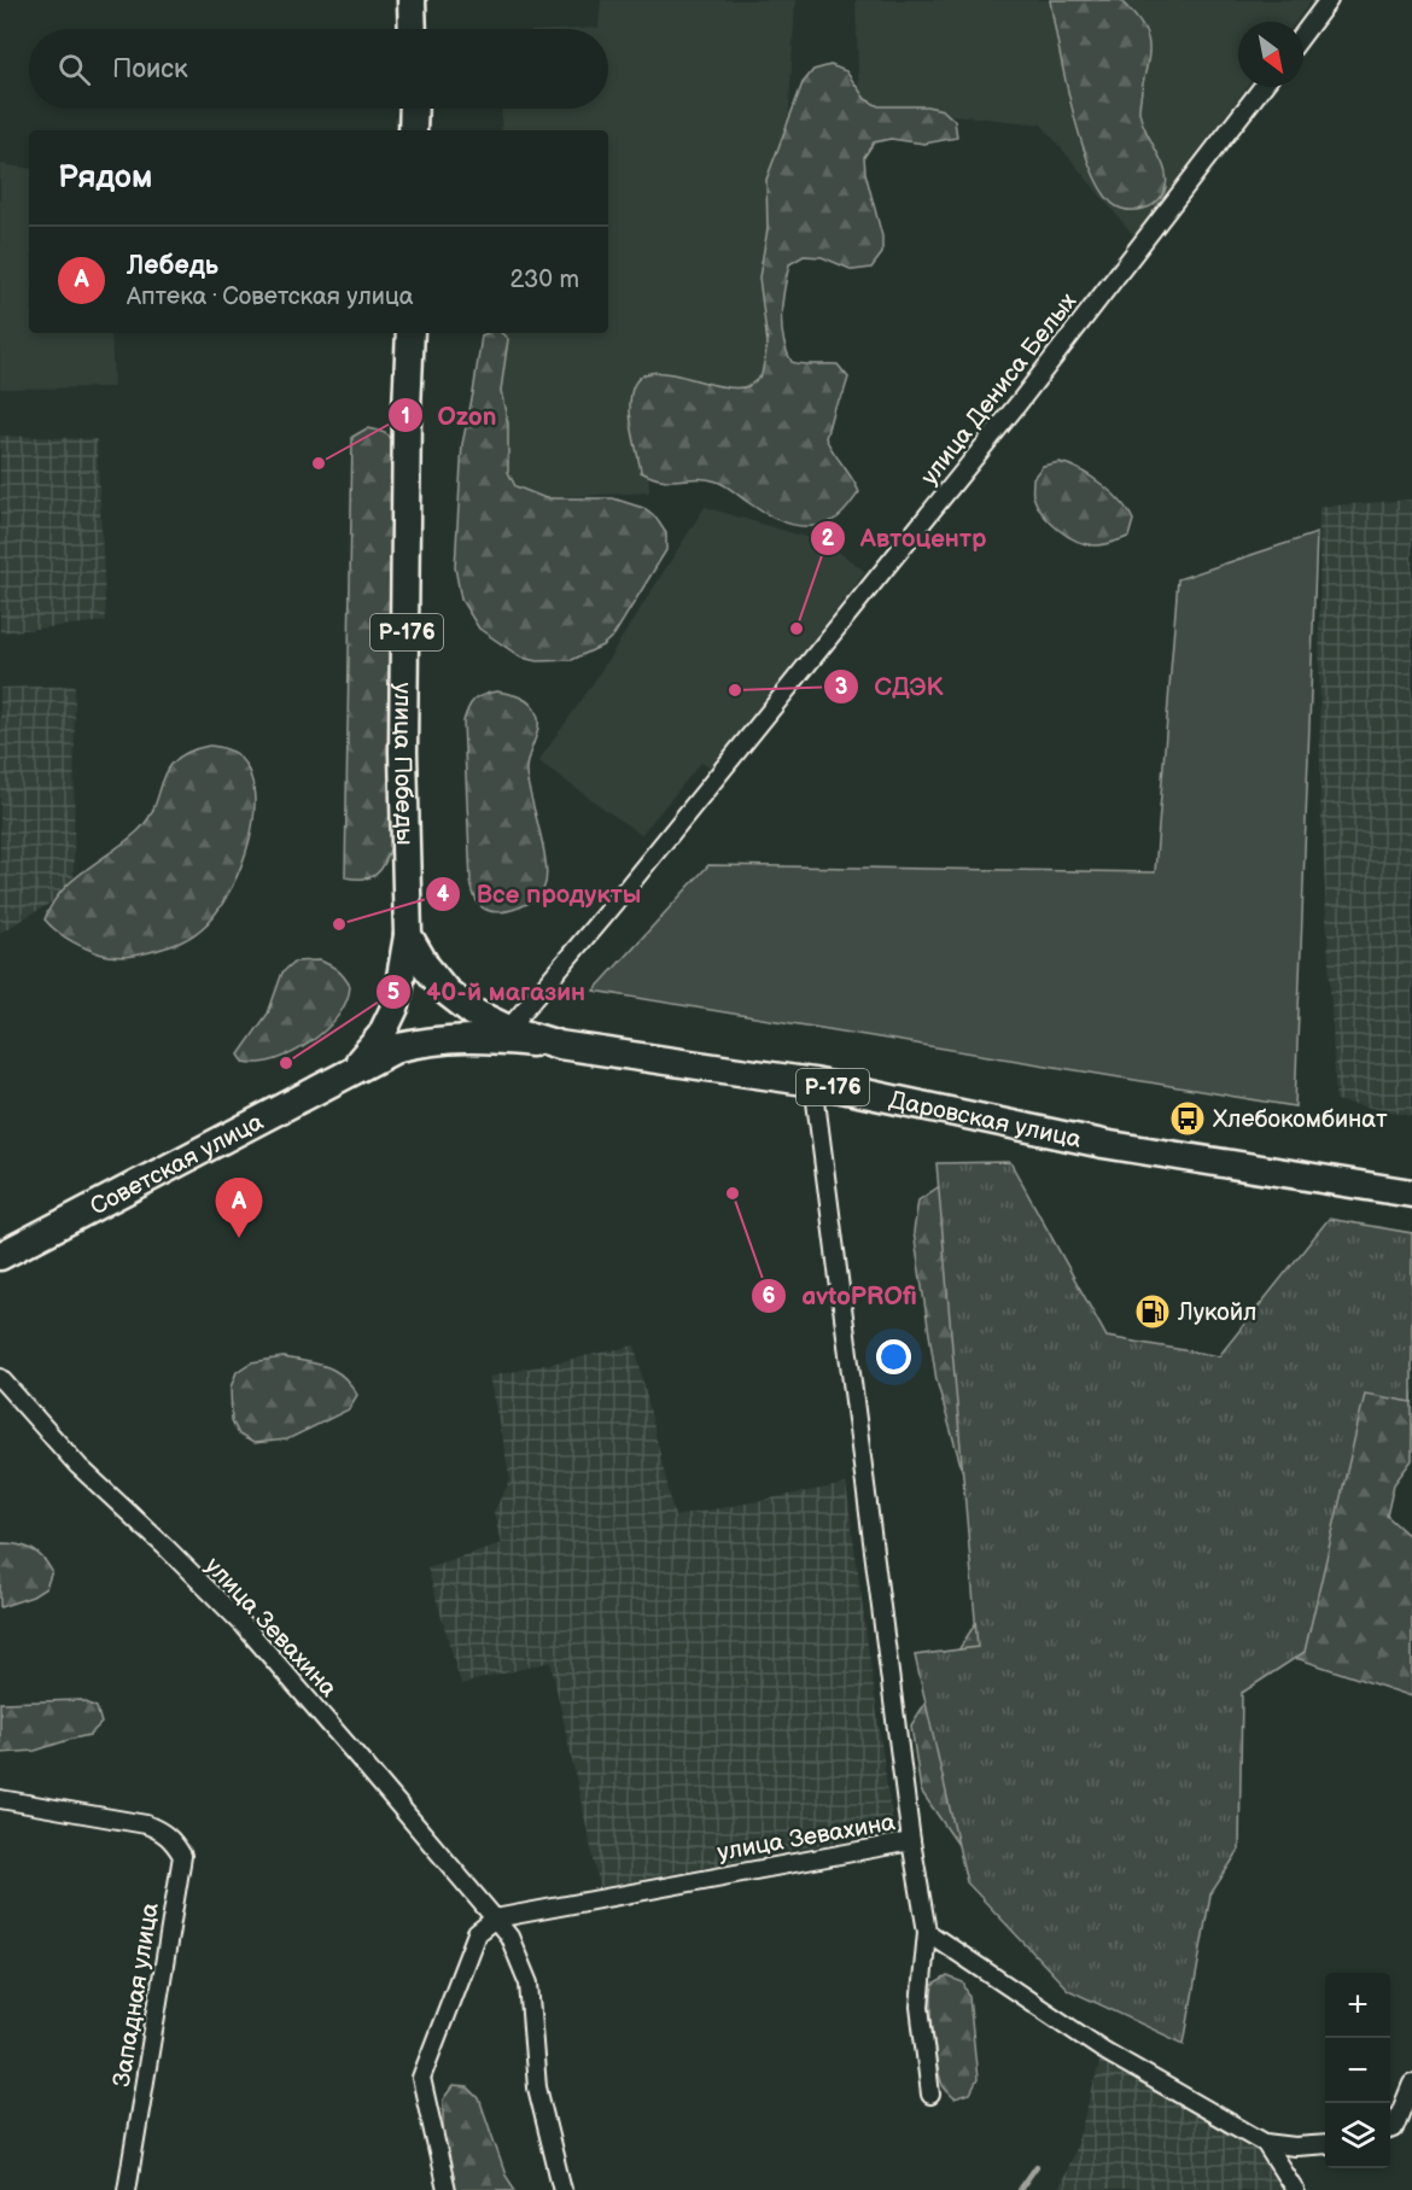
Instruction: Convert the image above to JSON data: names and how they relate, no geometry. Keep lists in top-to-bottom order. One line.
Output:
{"streets":{"main road":["Р-176","улица Победы","Даровская улица","Советская улица"],"street":["улица Дениса Белых","улица Зевахина","Западная улица"]},"crossings":[["улица Дениса Белых","Даровская улица"],["улица Победы","Даровская улица"],["улица Победы","Советская улица"],["Даровская улица","Советская улица"]],"places":{"other":["Ozon","Автоцентр","СДЭК","Все продукты","40-й магазин","avtoPROfi"],"bus stop":["Хлебокомбинат"],"fuel station":["Лукойл"]},"north":"bottom right","page":{"search":"Поиск","heading":"Рядом","list":[{"mark":"A","name":"Лебедь","note":"Аптека · Советская улица","value":"230 m"}],"pins":"A","map_buttons":["+","−"]}}
